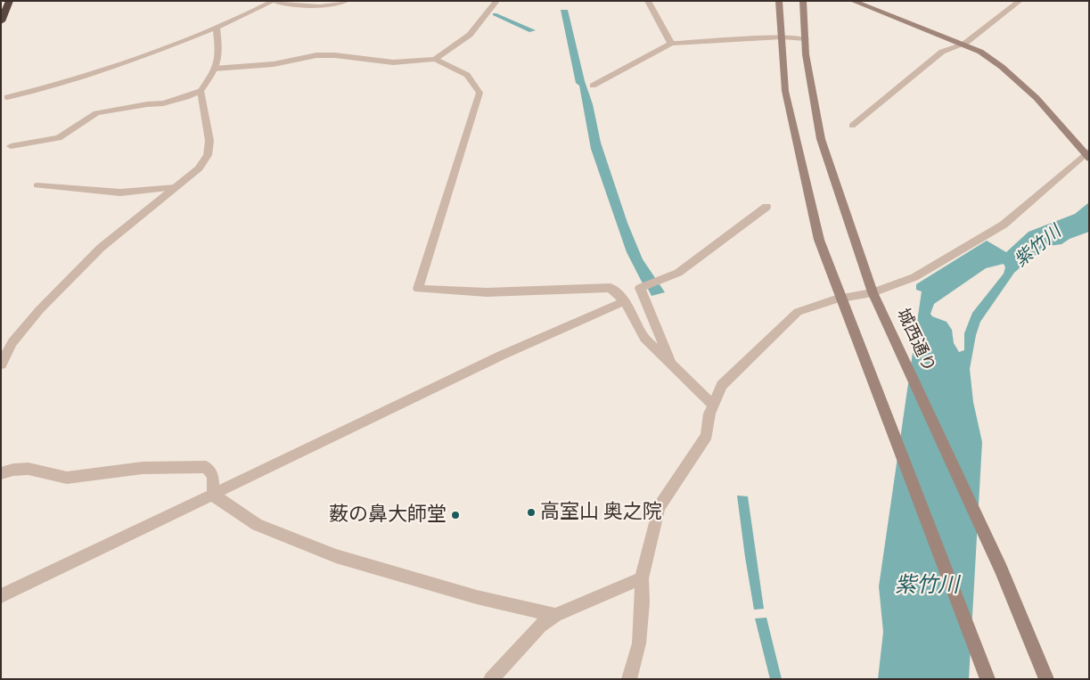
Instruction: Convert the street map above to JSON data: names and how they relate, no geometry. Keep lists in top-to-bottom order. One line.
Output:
{"streets":{"street":["城西通り"]},"water":["紫竹川"],"places":["高室山 奥之院","薮の鼻大師堂"]}
